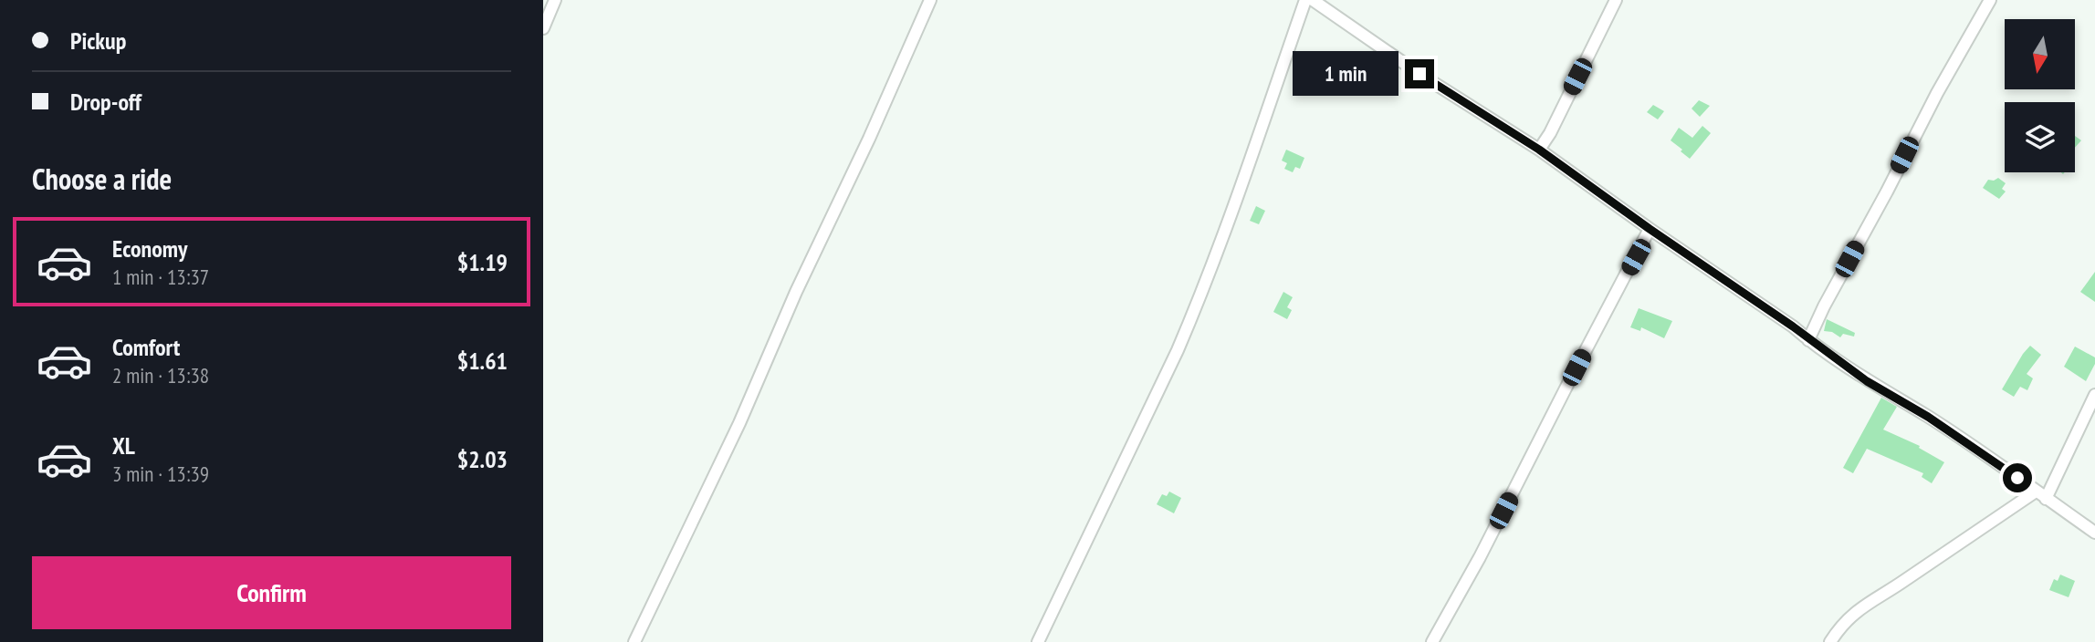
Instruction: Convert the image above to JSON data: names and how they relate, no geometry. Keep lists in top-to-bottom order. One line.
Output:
{"north":"bottom","page":{"banner":["Pickup","Drop-off"],"bubble":"1 min","heading":"Choose a ride","list":[{"name":"Economy","note":"1 min · 13:37","value":"$1.19"},{"name":"Comfort","note":"2 min · 13:38","value":"$1.61"},{"name":"XL","note":"3 min · 13:39","value":"$2.03"}],"buttons":"Confirm"}}
